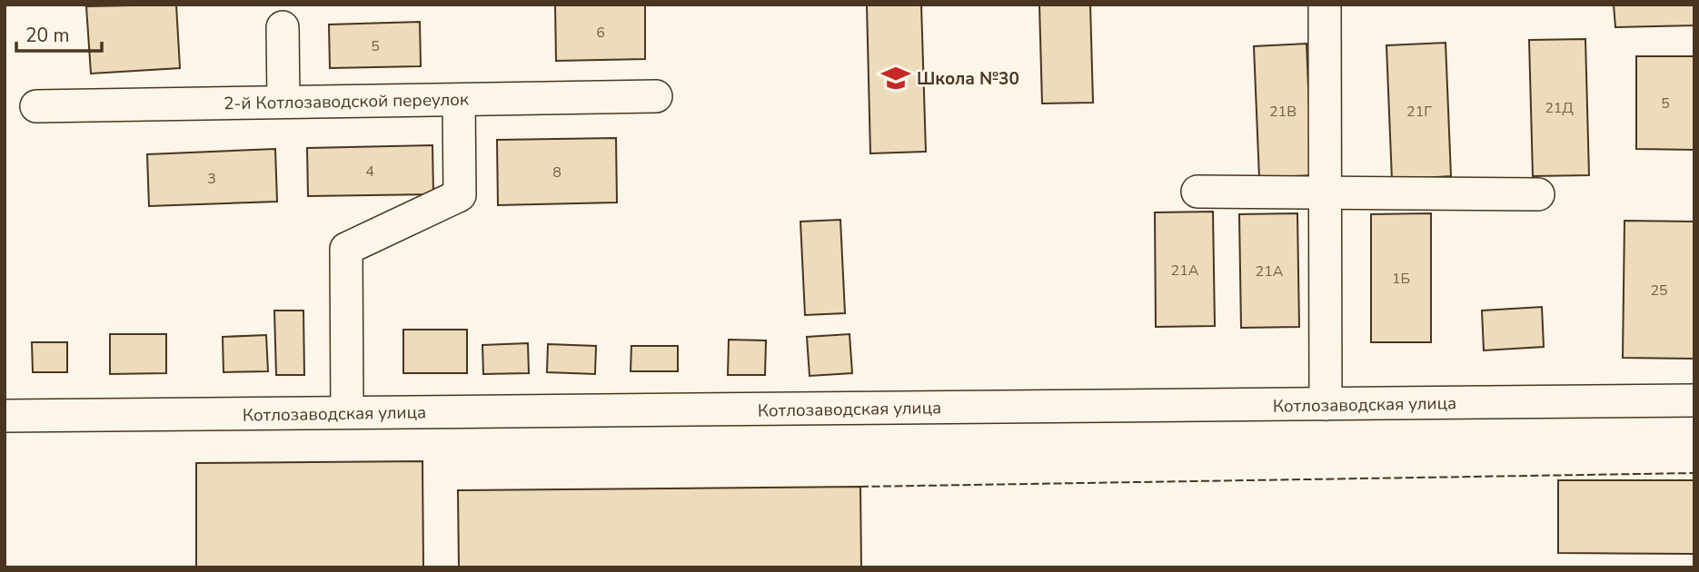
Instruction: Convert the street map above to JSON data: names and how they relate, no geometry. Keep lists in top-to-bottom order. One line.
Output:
{"streets":{"street":["2-й Котлозаводской переулок","Котлозаводская улица"]},"places":{"school or university":["Школа №30"]},"house_numbers":["6","5","5","21Д","21В","21Г","4","8","3","21А","21А","1Б","25"],"scale_bar":"20 m"}
